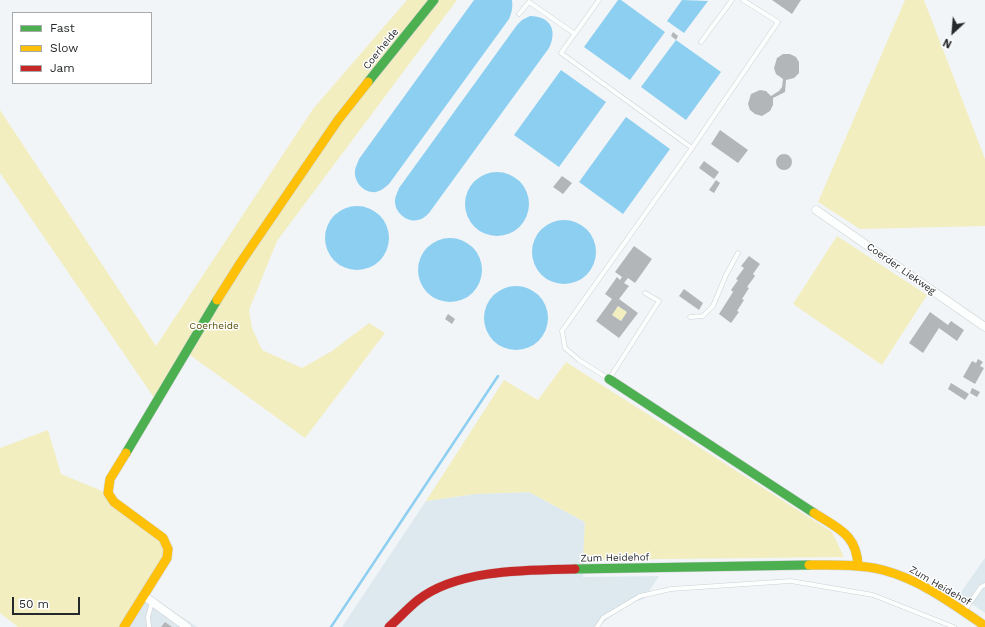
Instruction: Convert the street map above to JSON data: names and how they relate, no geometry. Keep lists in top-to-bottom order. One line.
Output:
{"streets":{"street":["Coerheide","Coerder Liekweg","Zum Heidehof"]},"parks":["Coerheide"],"legend":["Fast","Slow","Jam"],"scale_bar":"50 m","north":"bottom left"}
